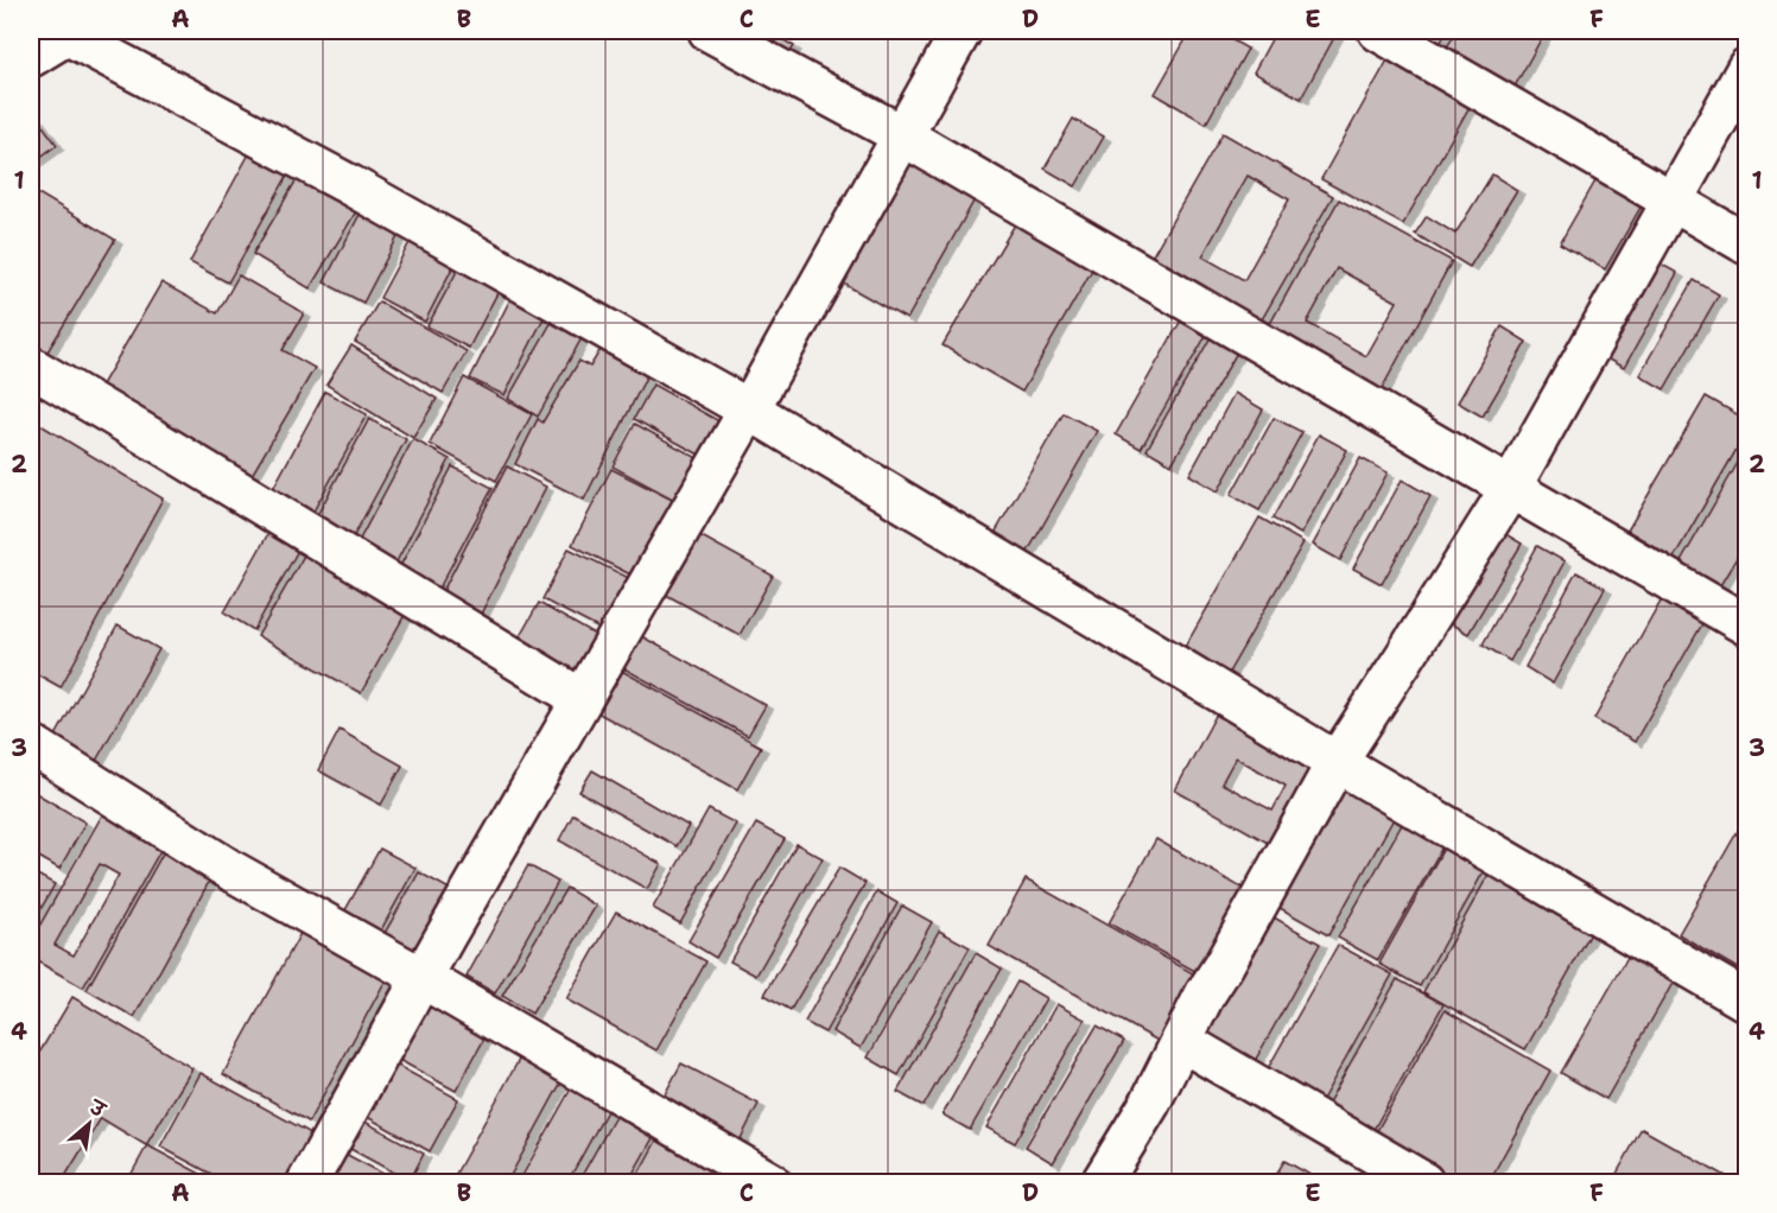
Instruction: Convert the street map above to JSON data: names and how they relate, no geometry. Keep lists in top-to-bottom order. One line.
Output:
{"north":"top right","grid":{"columns":["A","B","C","D","E","F"],"rows":["1","2","3","4"]}}
